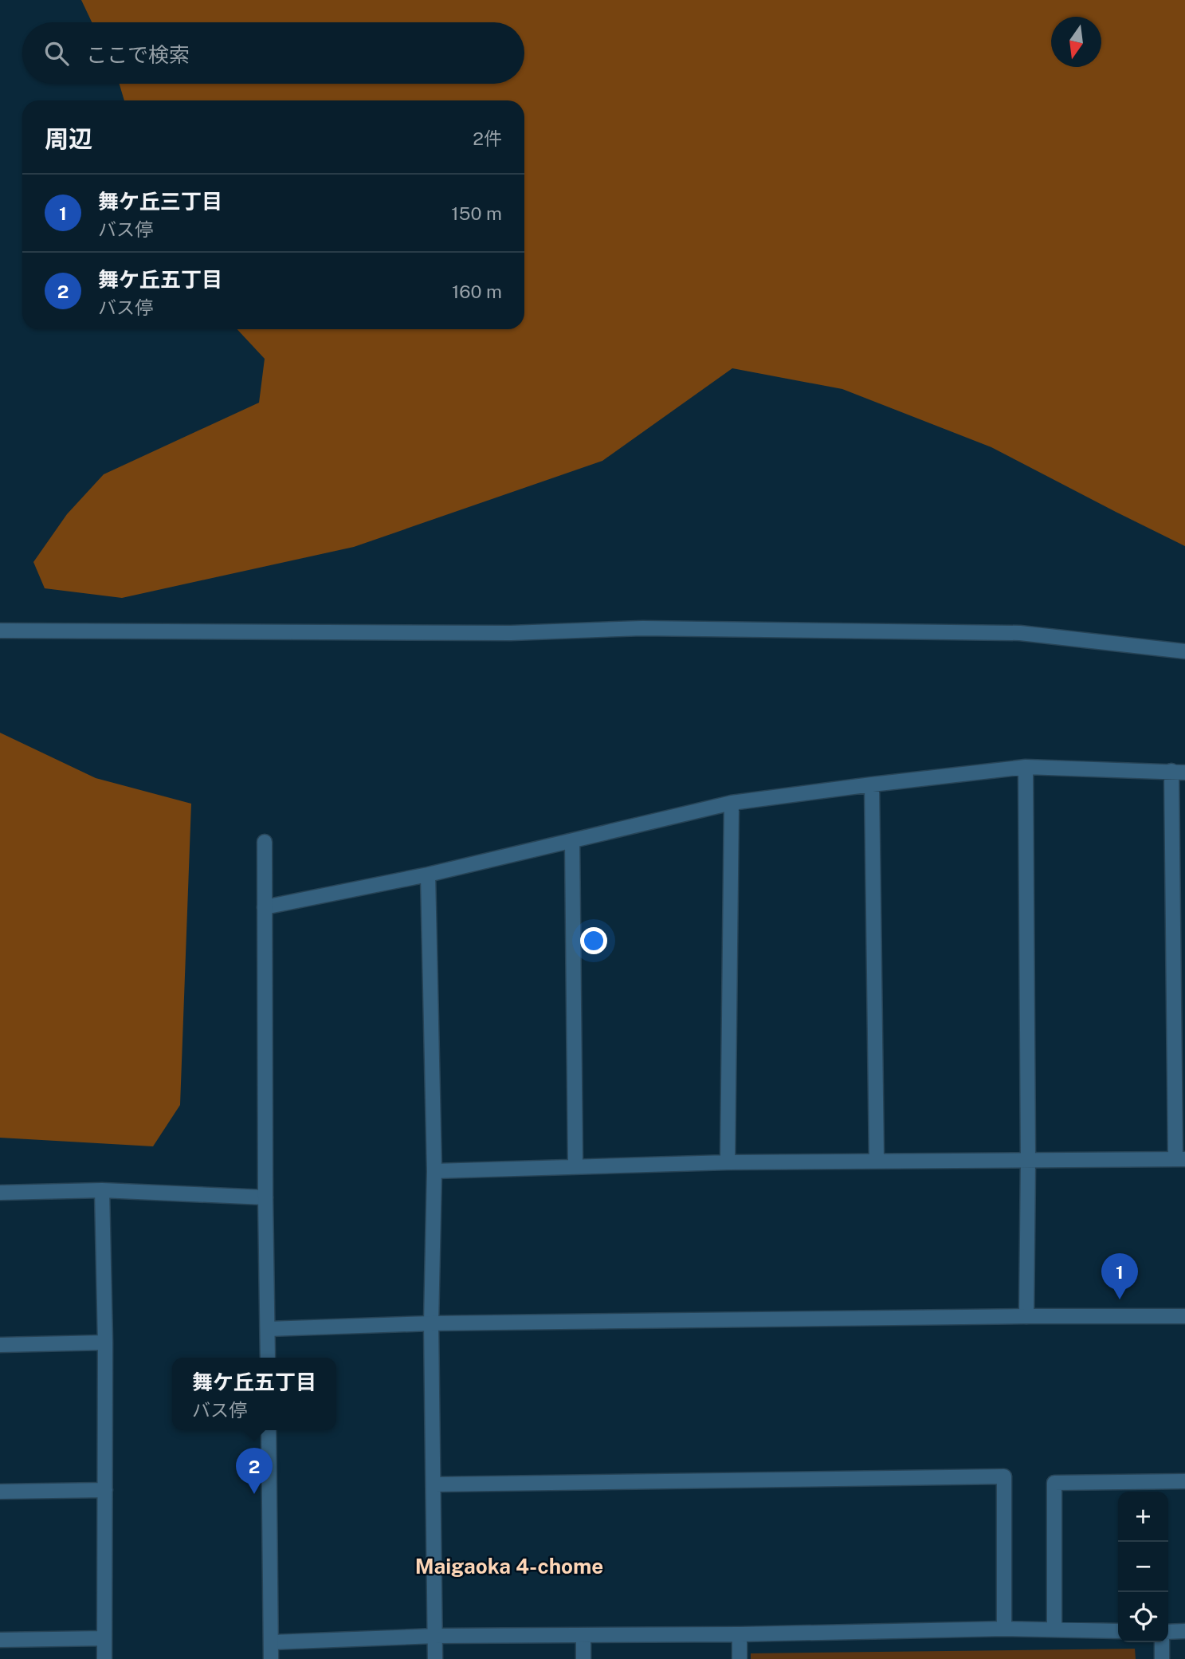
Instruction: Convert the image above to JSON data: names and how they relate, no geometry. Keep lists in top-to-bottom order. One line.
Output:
{"districts":["Maigaoka 4-chome"],"north":"bottom","page":{"search":"ここで検索","heading":["周辺","2件"],"list":[{"mark":"1","name":"舞ケ丘三丁目","note":"バス停","value":"150 m"},{"mark":"2","name":"舞ケ丘五丁目","note":"バス停","value":"160 m"}],"pins":["1","2"],"popup":["舞ケ丘五丁目","バス停"],"map_buttons":["+","−"]}}
